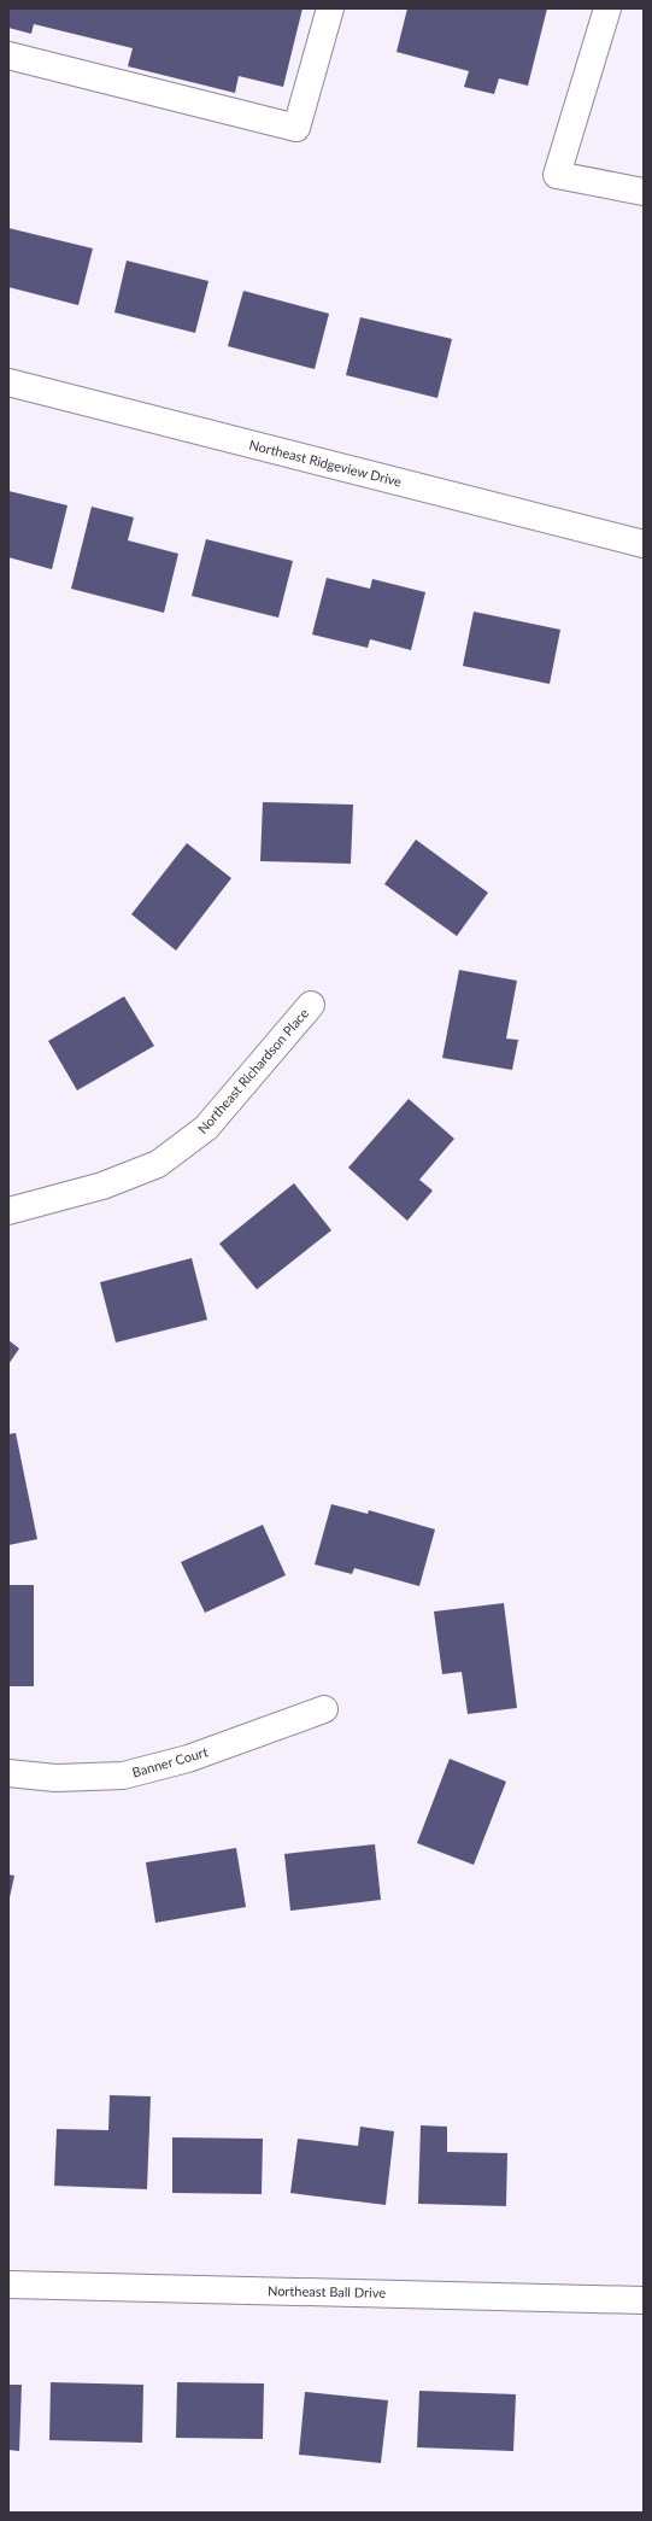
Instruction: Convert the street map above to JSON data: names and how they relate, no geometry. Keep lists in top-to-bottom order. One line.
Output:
{"streets":{"street":["Northeast Ridgeview Drive","Northeast Richardson Place","Banner Court","Northeast Ball Drive"]}}
